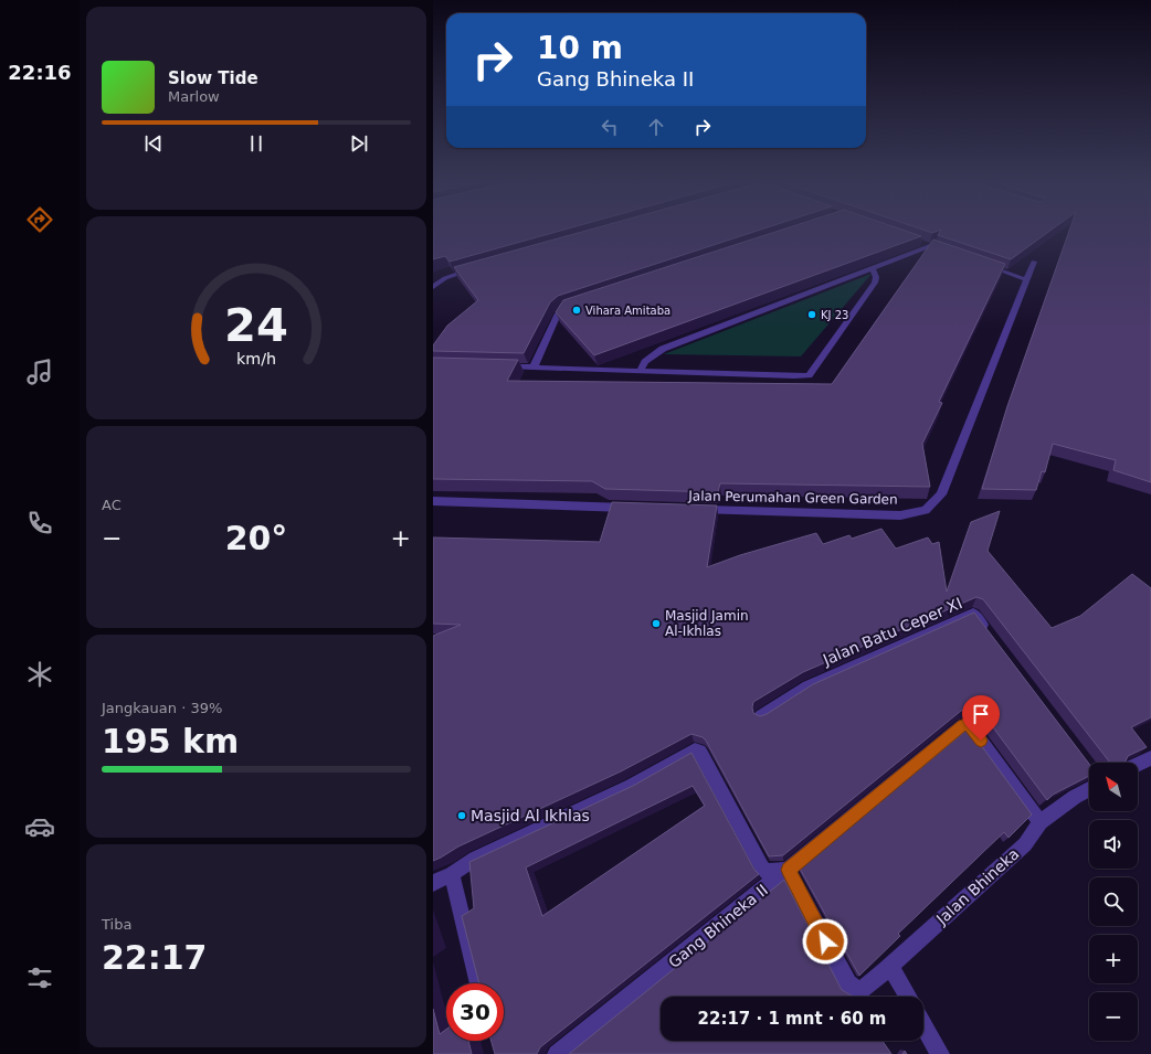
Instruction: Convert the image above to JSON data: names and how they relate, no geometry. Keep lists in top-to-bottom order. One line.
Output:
{"streets":{"street":["Jalan Perumahan Green Garden","Jalan Batu Ceper XI","Jalan Bhineka","Gang Bhineka II"]},"crossings":[["Jalan Bhineka","Gang Bhineka II"]],"places":["Vihara Amitaba","KJ 23","Masjid Jamin Al-Ikhlas","Masjid Al Ikhlas"],"north":"top left","page":{"tabs":"22:16","turn":["10 m","Gang Bhineka II"],"song":["Slow Tide","Marlow"],"tile":["AC",["Jangkauan · 39%","195 km"],["Tiba","22:17"]],"heat":["−","20°","+"],"map_buttons":["+","−"],"limit":"30","trip":"22:17 · 1 mnt · 60 m","gauge":["24","km/h"]}}
